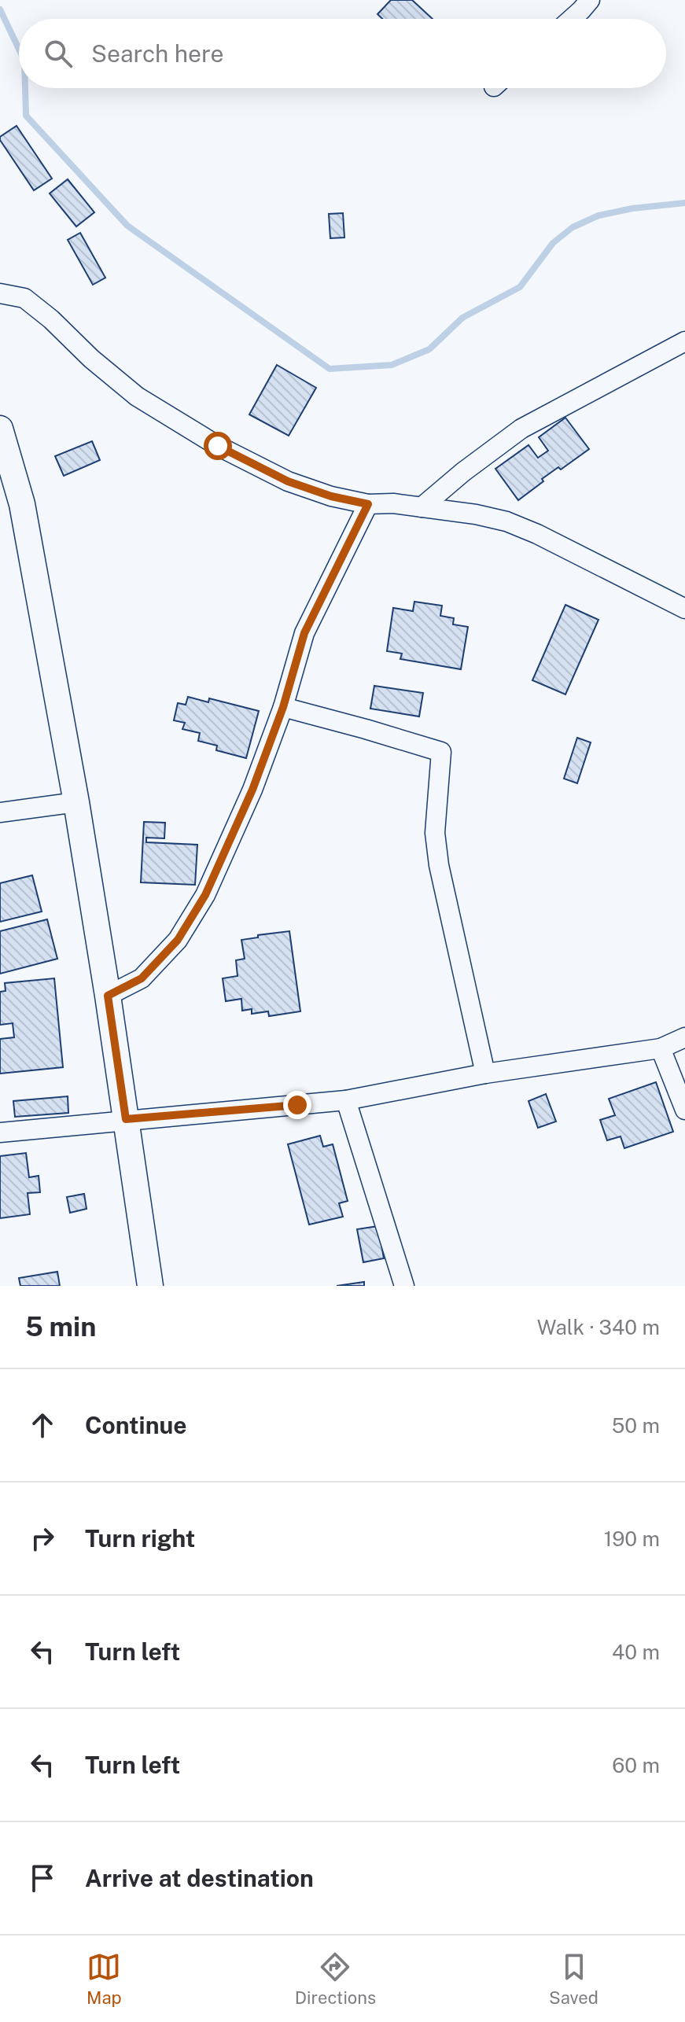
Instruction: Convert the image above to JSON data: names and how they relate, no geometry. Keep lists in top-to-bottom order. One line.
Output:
{"page":{"search":"Search here","heading":["5 min","Walk · 340 m"],"list":[["Continue","50 m"],["Turn right","190 m"],["Turn left","40 m"],["Turn left","60 m"],"Arrive at destination"],"nav":["Map","Directions","Saved"]}}
